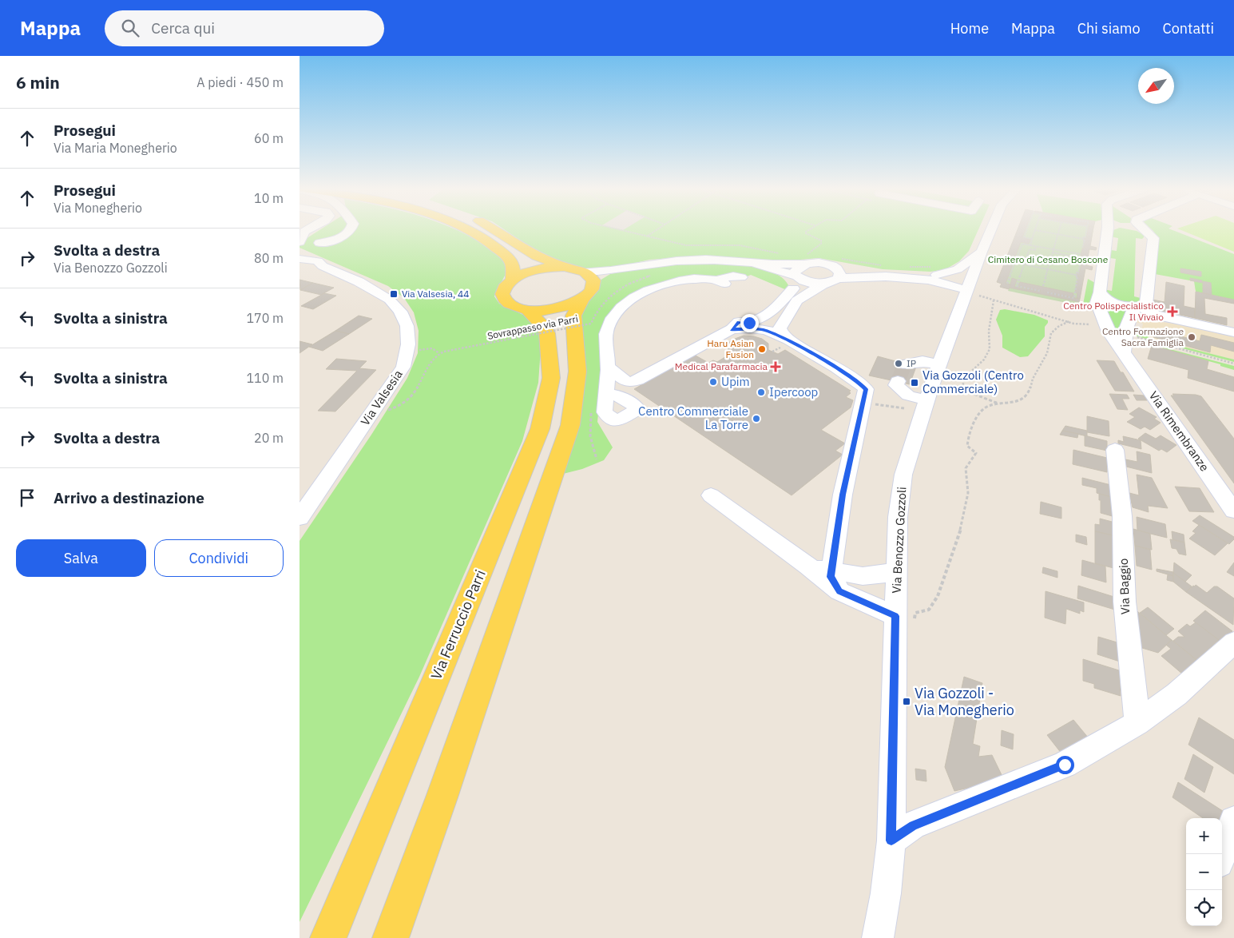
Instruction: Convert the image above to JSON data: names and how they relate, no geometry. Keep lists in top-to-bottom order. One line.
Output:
{"streets":{"main road":["Via Ferruccio Parri"],"street":["Via Valsesia","Via Rimembranze","Via Benozzo Gozzoli","Via Baggio"],"path":["Sovrappasso via Parri"]},"parks":["Cimitero di Cesano Boscone"],"places":{"transit":["Via Valsesia, 44","Via Gozzoli (Centro Commerciale)","Via Gozzoli - Via Monegherio"],"health":["Centro Polispecialistico Il Vivaio","Medical Parafarmacia"],"other":["Centro Formazione Sacra Famiglia","Haru Asian Fusion","IP","Upim","Ipercoop","Centro Commerciale La Torre"]},"north":"bottom left","page":{"header":"Mappa","search":"Cerca qui","nav":["Home","Mappa","Chi siamo","Contatti"],"heading":["6 min","A piedi · 450 m"],"list":[["Prosegui","Via Maria Monegherio","60 m"],["Prosegui","Via Monegherio","10 m"],["Svolta a destra","Via Benozzo Gozzoli","80 m"],["Svolta a sinistra","170 m"],["Svolta a sinistra","110 m"],["Svolta a destra","20 m"],"Arrivo a destinazione"],"buttons":["Salva","Condividi"],"map_buttons":["+","−"]}}
